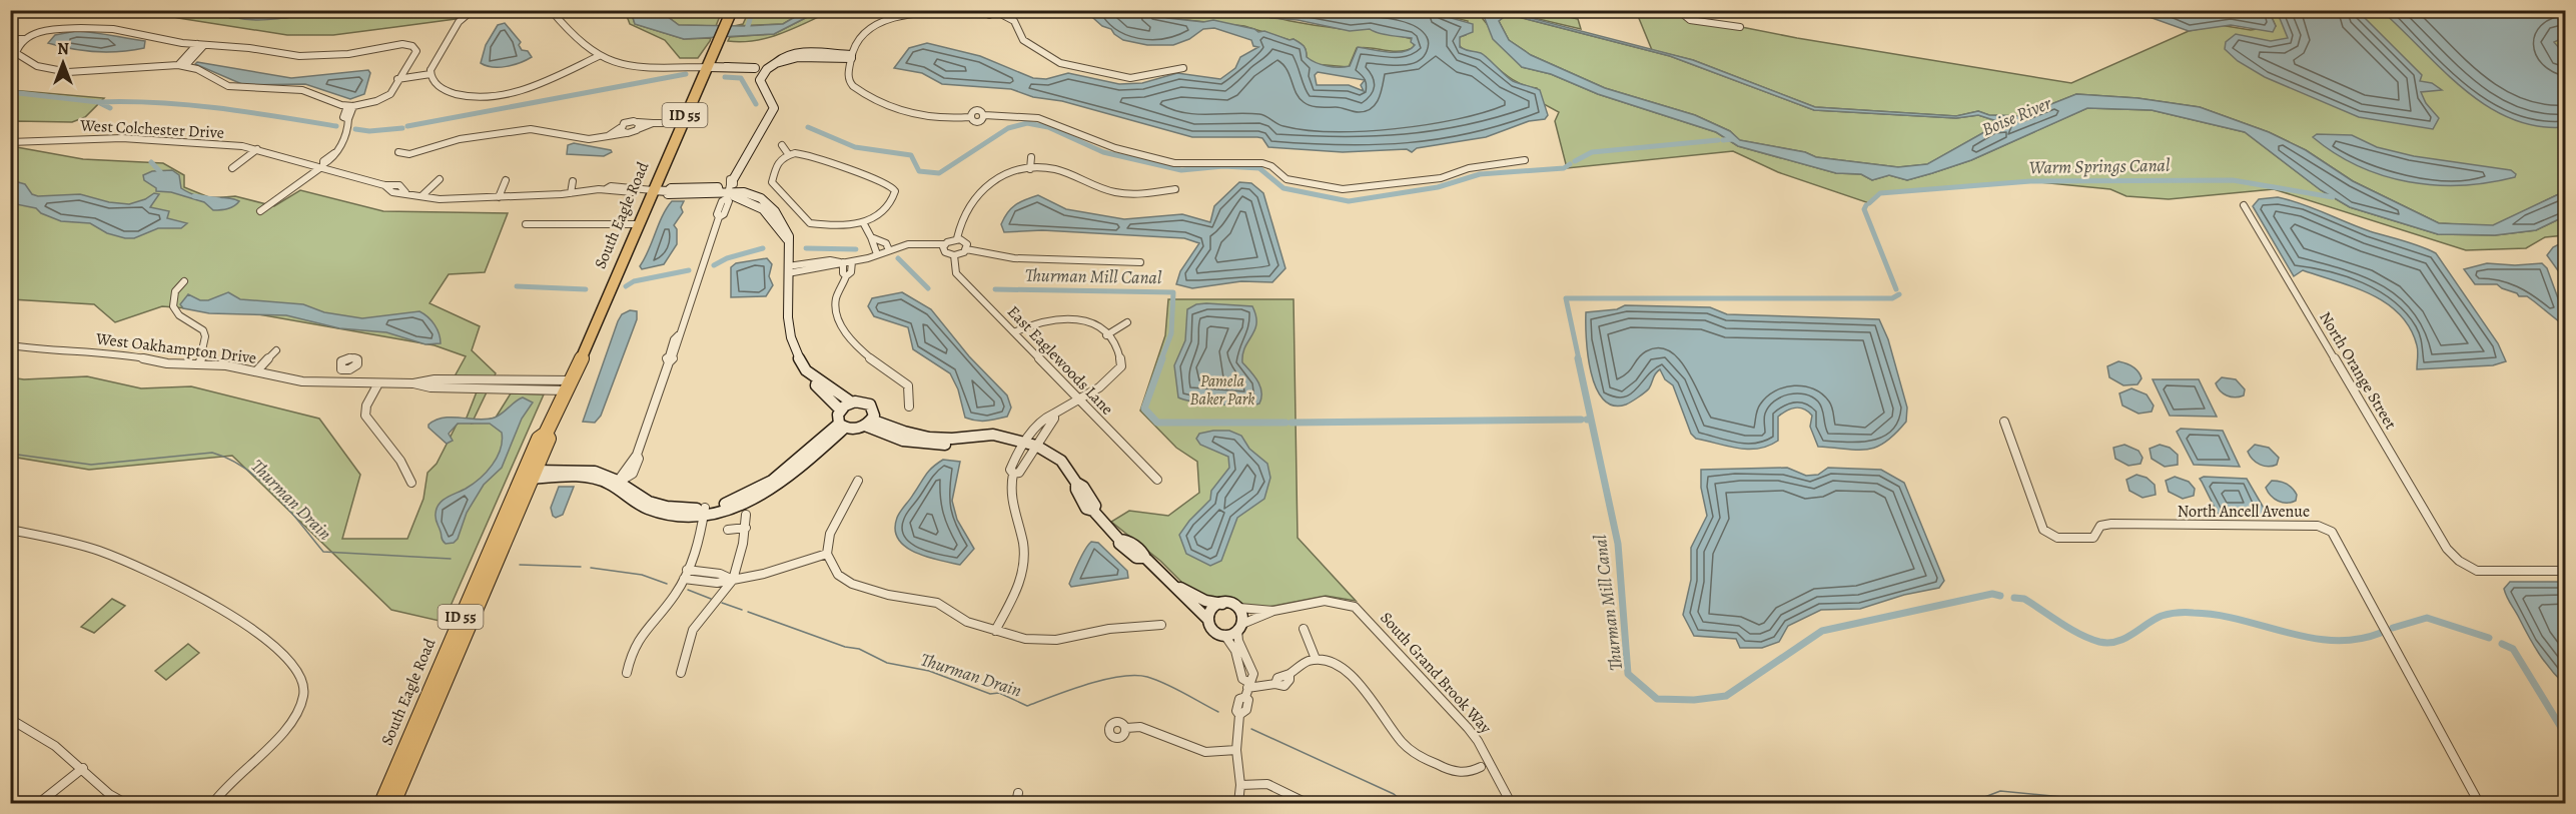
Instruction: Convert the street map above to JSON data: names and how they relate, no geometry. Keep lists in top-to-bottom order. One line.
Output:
{"streets":{"highway":["ID 55","South Eagle Road"],"street":["West Colchester Drive","West Oakhampton Drive","East Eaglewoods Lane","North Orange Street","North Ancell Avenue","South Grand Brook Way"]},"crossings":[["West Colchester Drive","South Eagle Road"],["South Eagle Road","West Oakhampton Drive"]],"water":["Boise River","Warm Springs Canal","Thurman Mill Canal","Thurman Drain"],"parks":["Pamela Baker Park"],"north":"top"}
